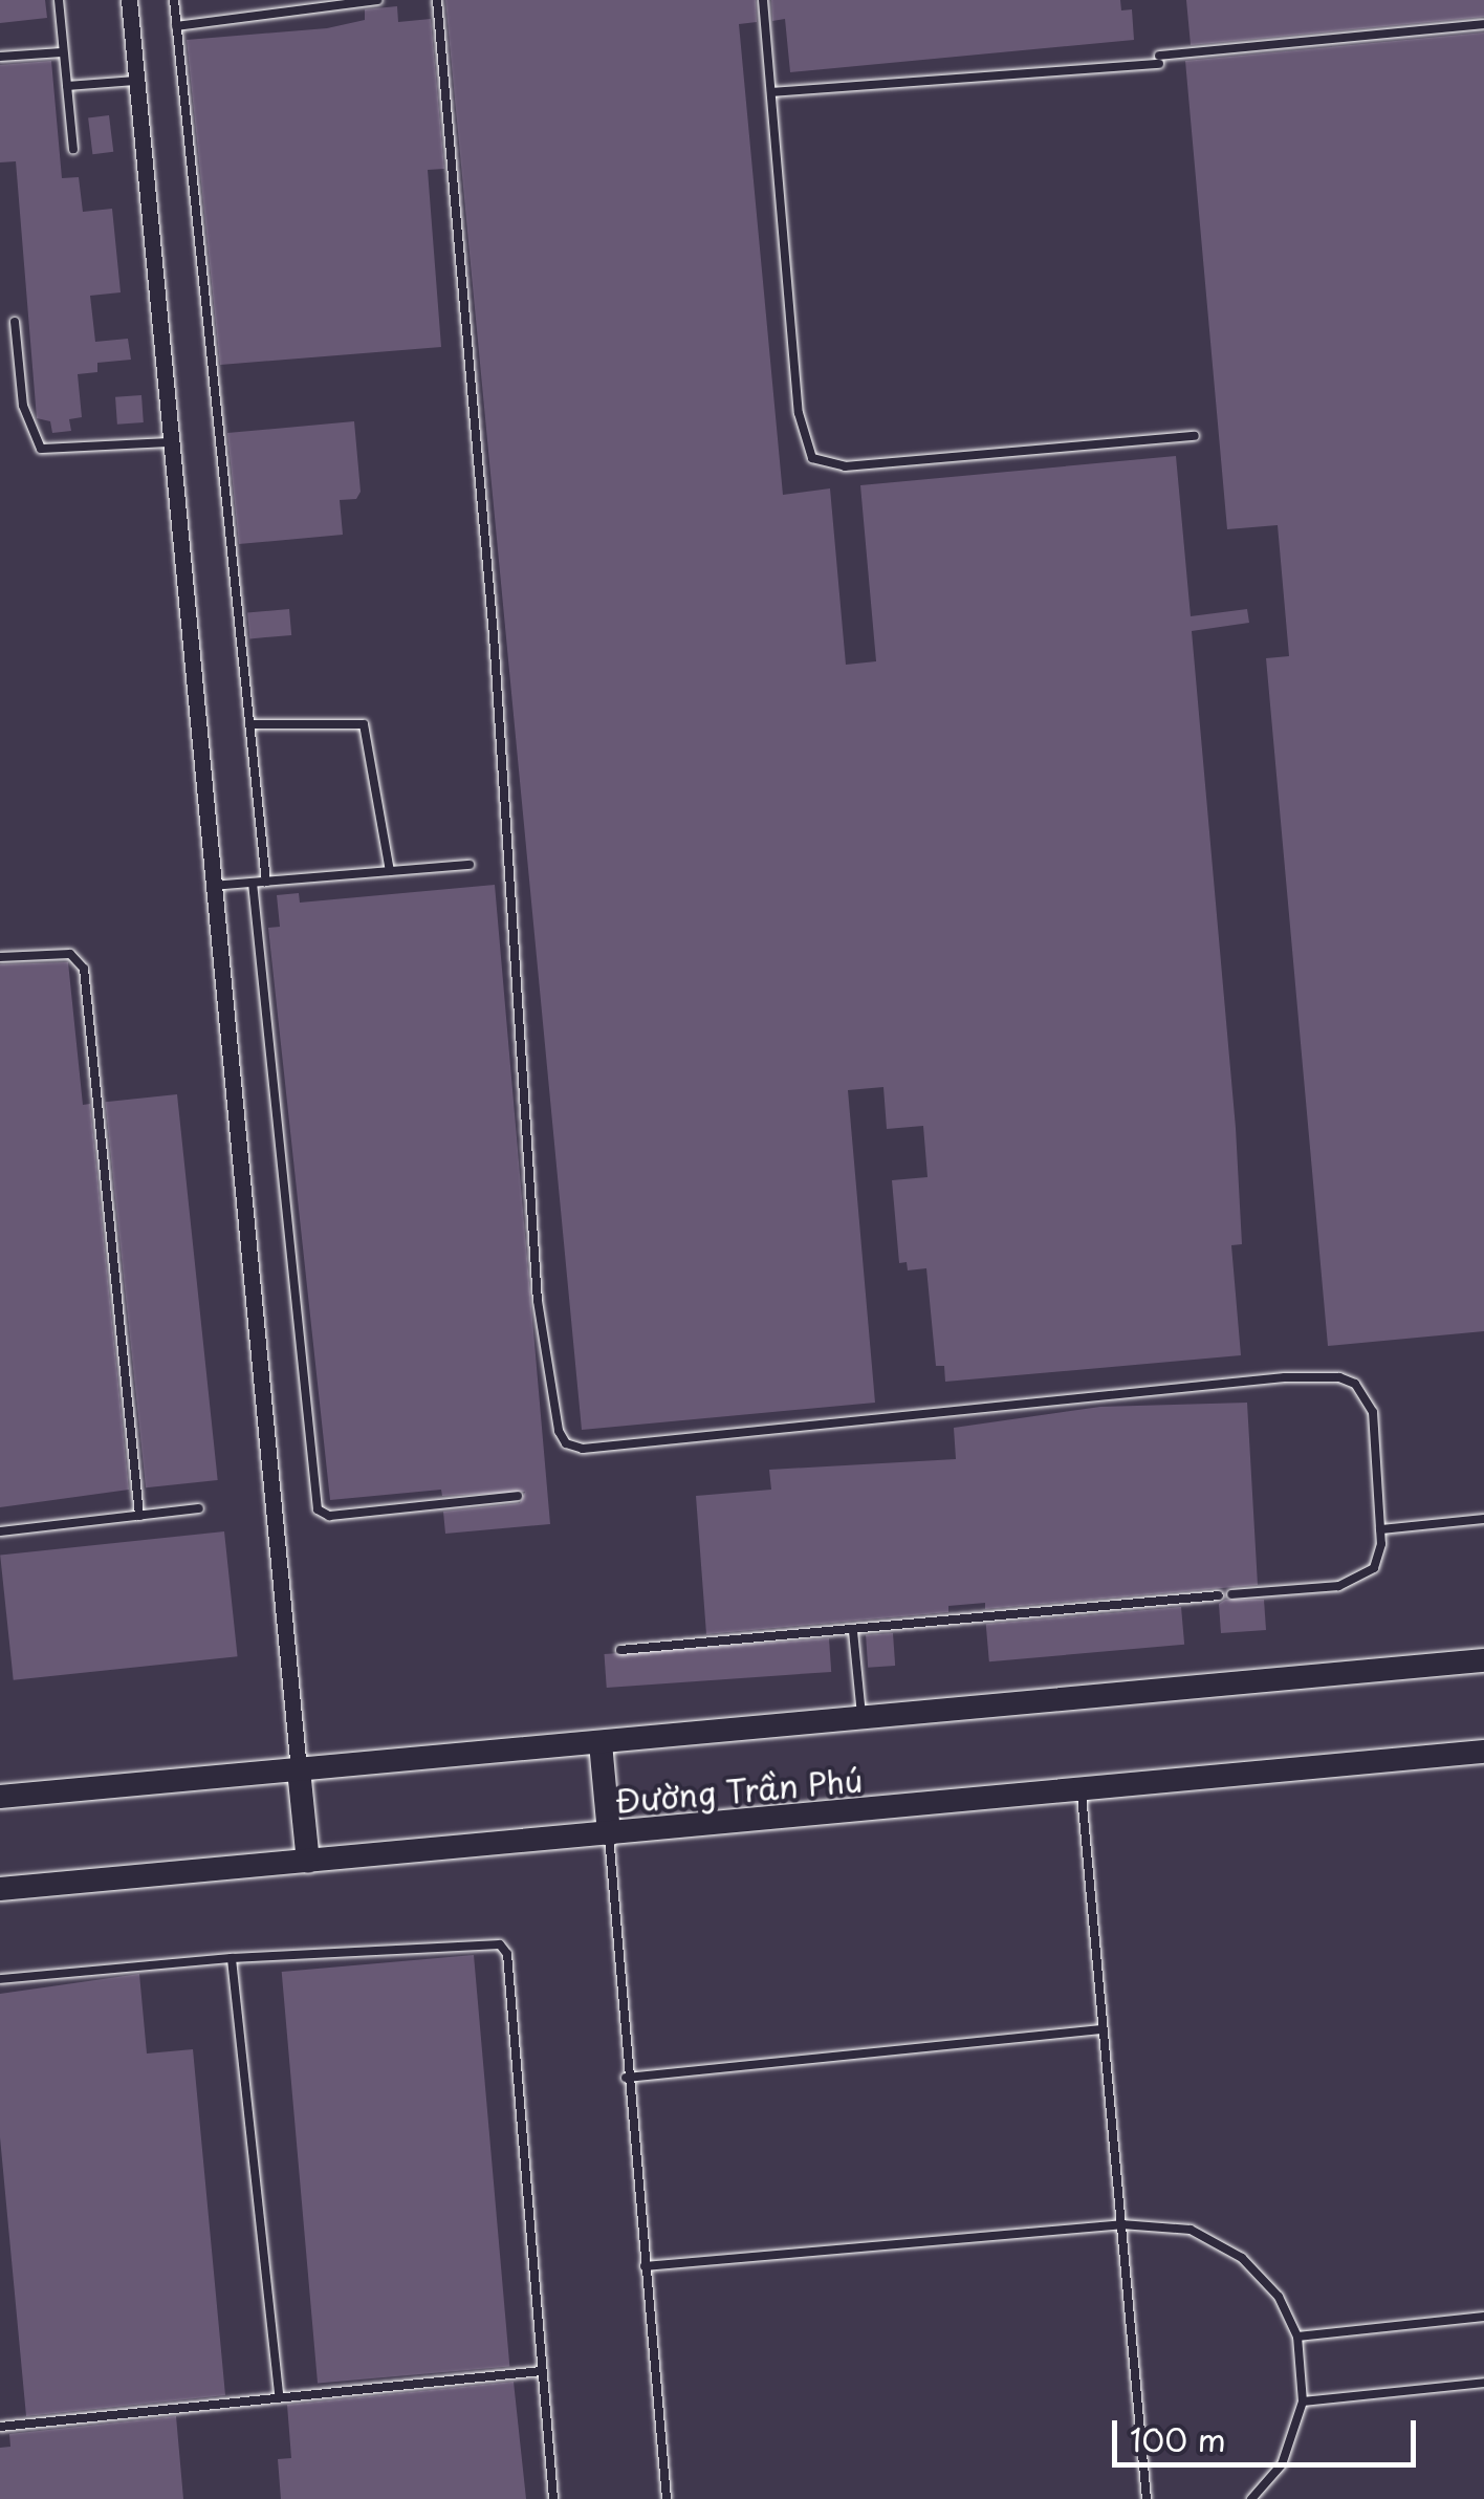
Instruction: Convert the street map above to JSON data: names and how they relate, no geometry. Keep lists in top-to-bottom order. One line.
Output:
{"streets":{"main road":["Đường Trần Phú"]},"scale_bar":"100 m"}
